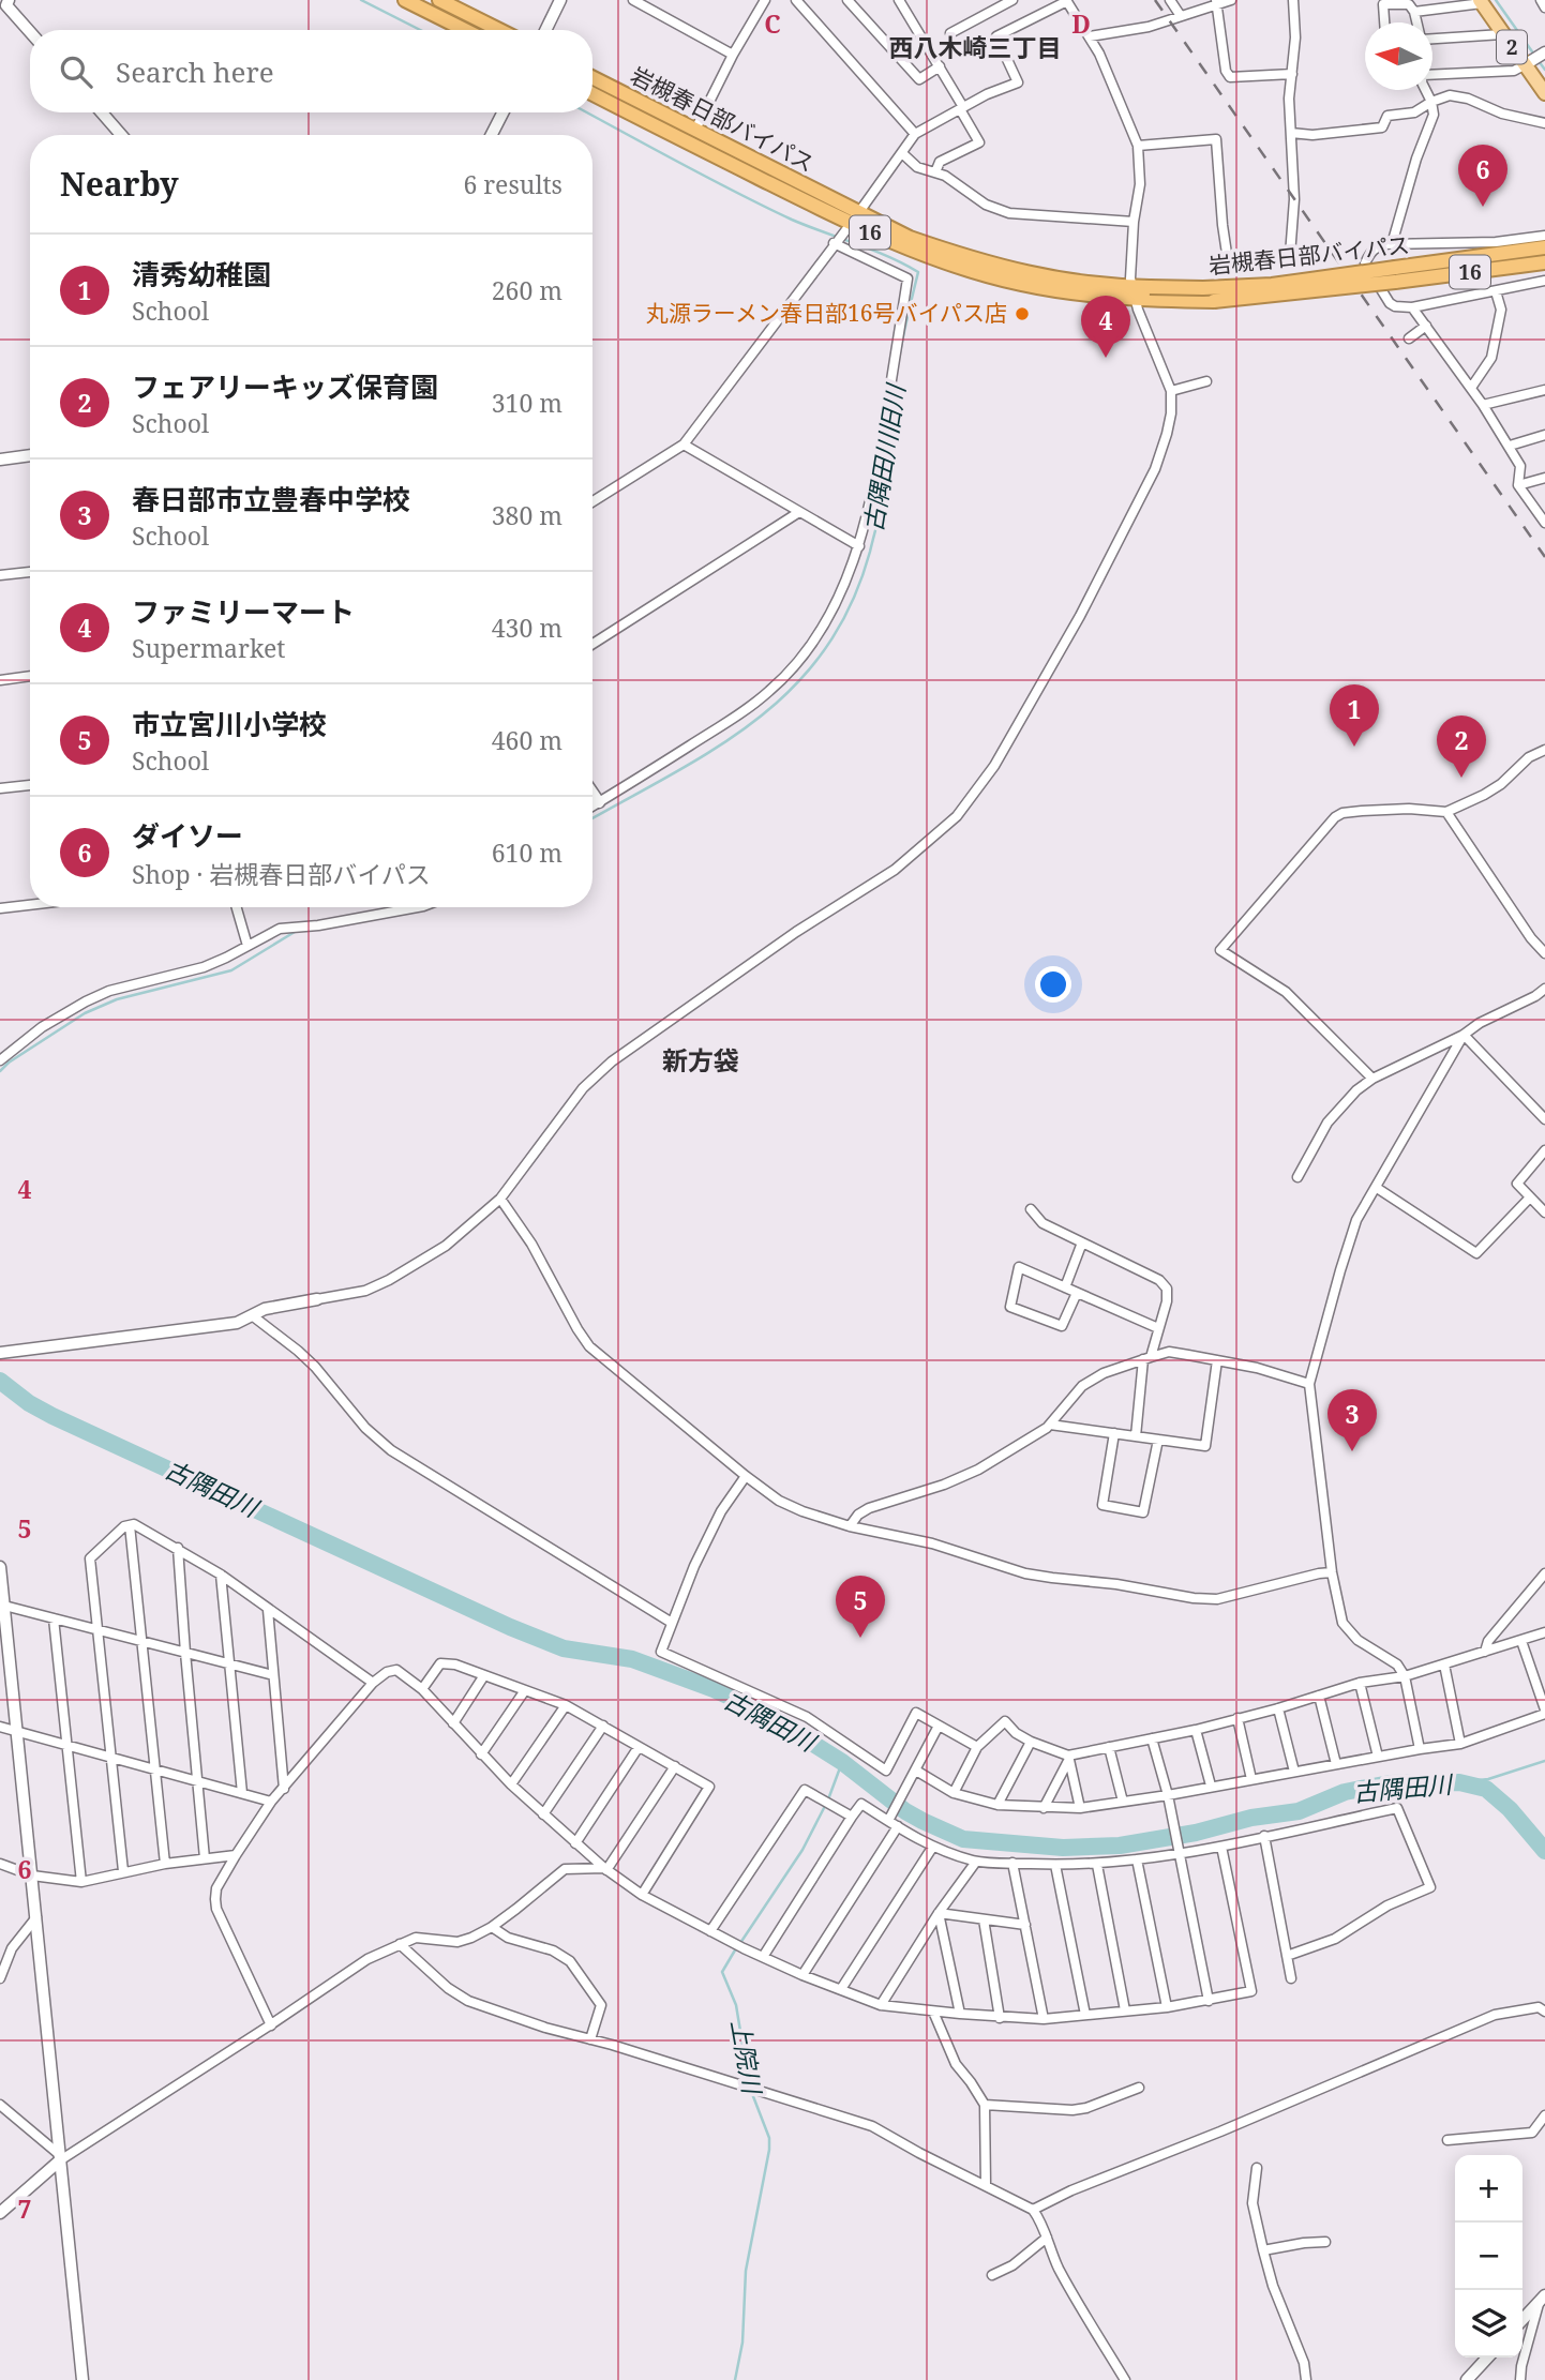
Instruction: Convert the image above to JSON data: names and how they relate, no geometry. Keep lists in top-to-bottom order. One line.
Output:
{"streets":{"highway":["岩槻春日部バイパス","16"],"main road":["2"]},"districts":["西八木崎三丁目","新方袋"],"water":["古隅田川旧川","古隅田川","上院川"],"places":["丸源ラーメン春日部16号バイパス店"],"north":"left","page":{"search":"Search here","heading":["Nearby","6 results"],"pins":["6","4","1","2","3","5"],"list":[{"mark":"1","name":"清秀幼稚園","note":"School","value":"260 m"},{"mark":"2","name":"フェアリーキッズ保育園","note":"School","value":"310 m"},{"mark":"3","name":"春日部市立豊春中学校","note":"School","value":"380 m"},{"mark":"4","name":"ファミリーマート","note":"Supermarket","value":"430 m"},{"mark":"5","name":"市立宮川小学校","note":"School","value":"460 m"},{"mark":"6","name":"ダイソー","note":"Shop · 岩槻春日部バイパス","value":"610 m"}],"map_buttons":["+","−"]},"grid":{"columns":["C","D"],"rows":["4","5","6","7"]}}
